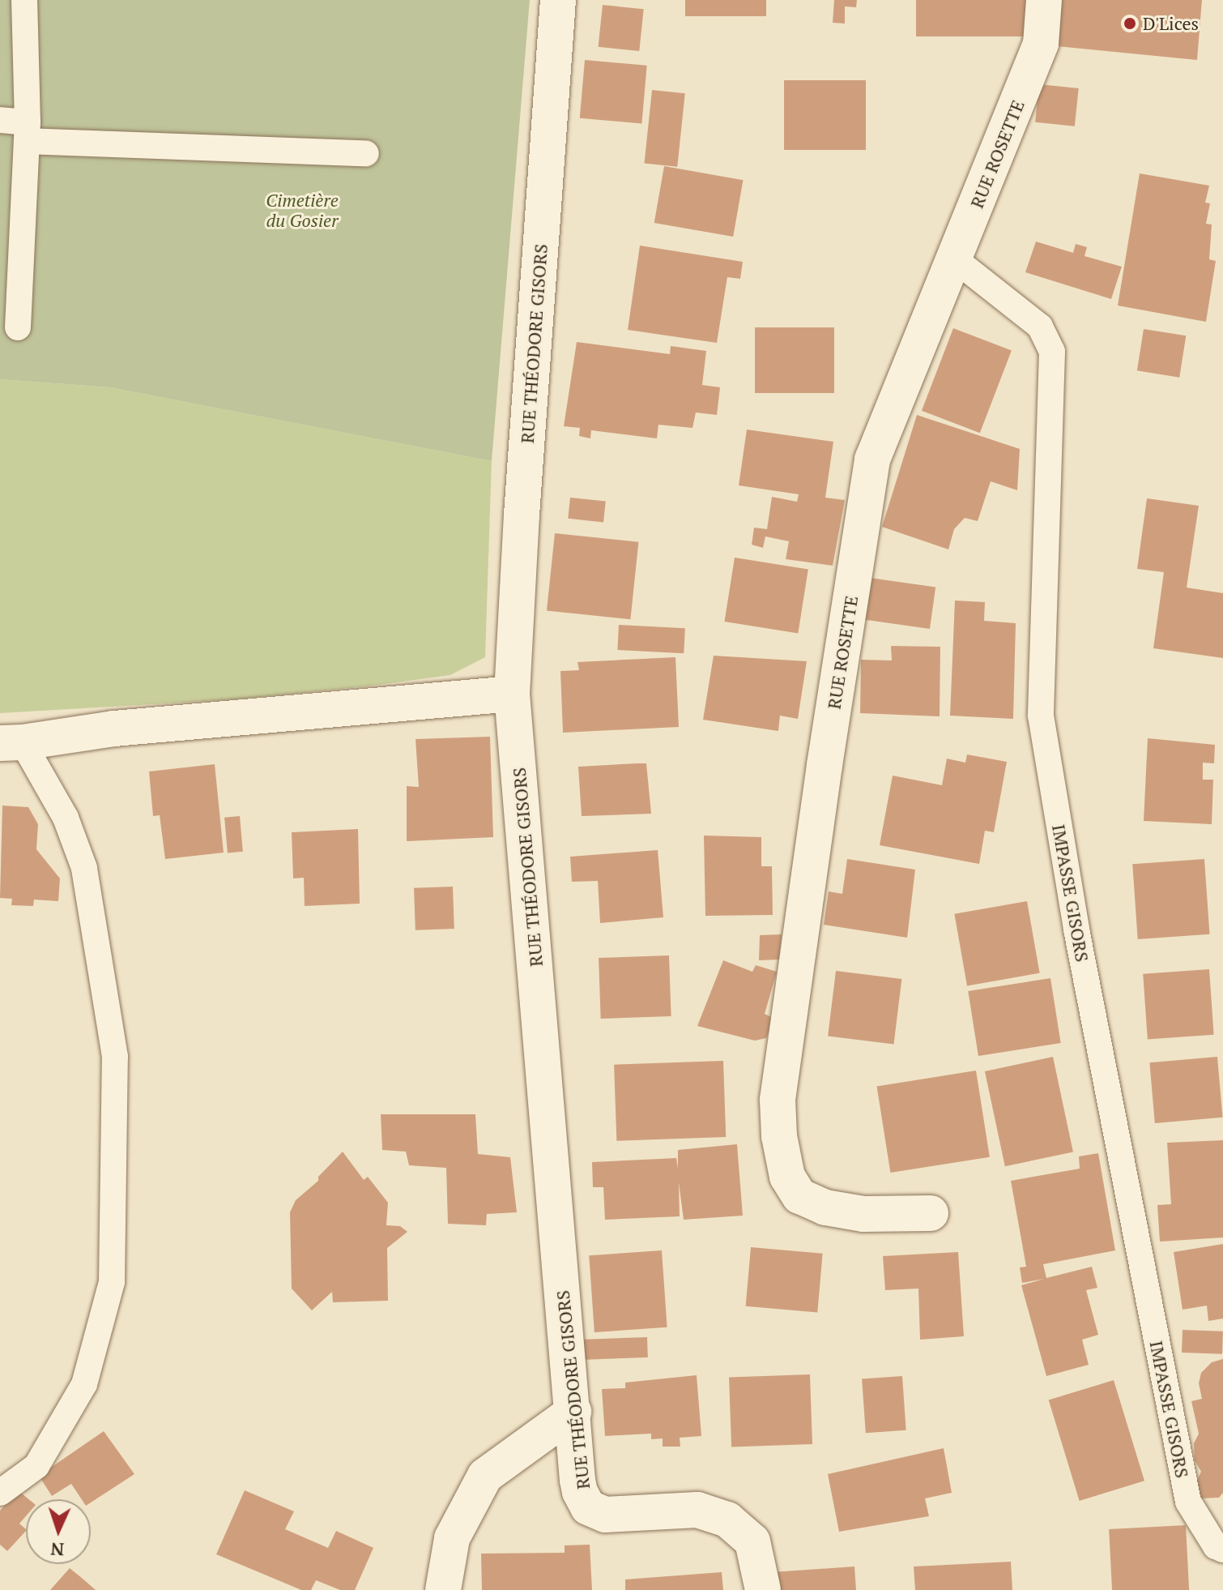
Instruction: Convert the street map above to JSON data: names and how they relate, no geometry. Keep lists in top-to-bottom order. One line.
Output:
{"streets":{"street":["RUE ROSETTE","RUE THÉODORE GISORS"],"lane":["IMPASSE GISORS"]},"crossings":[["RUE ROSETTE","IMPASSE GISORS"]],"parks":["Cimetière du Gosier"],"places":["D'Lices"],"north":"bottom"}
